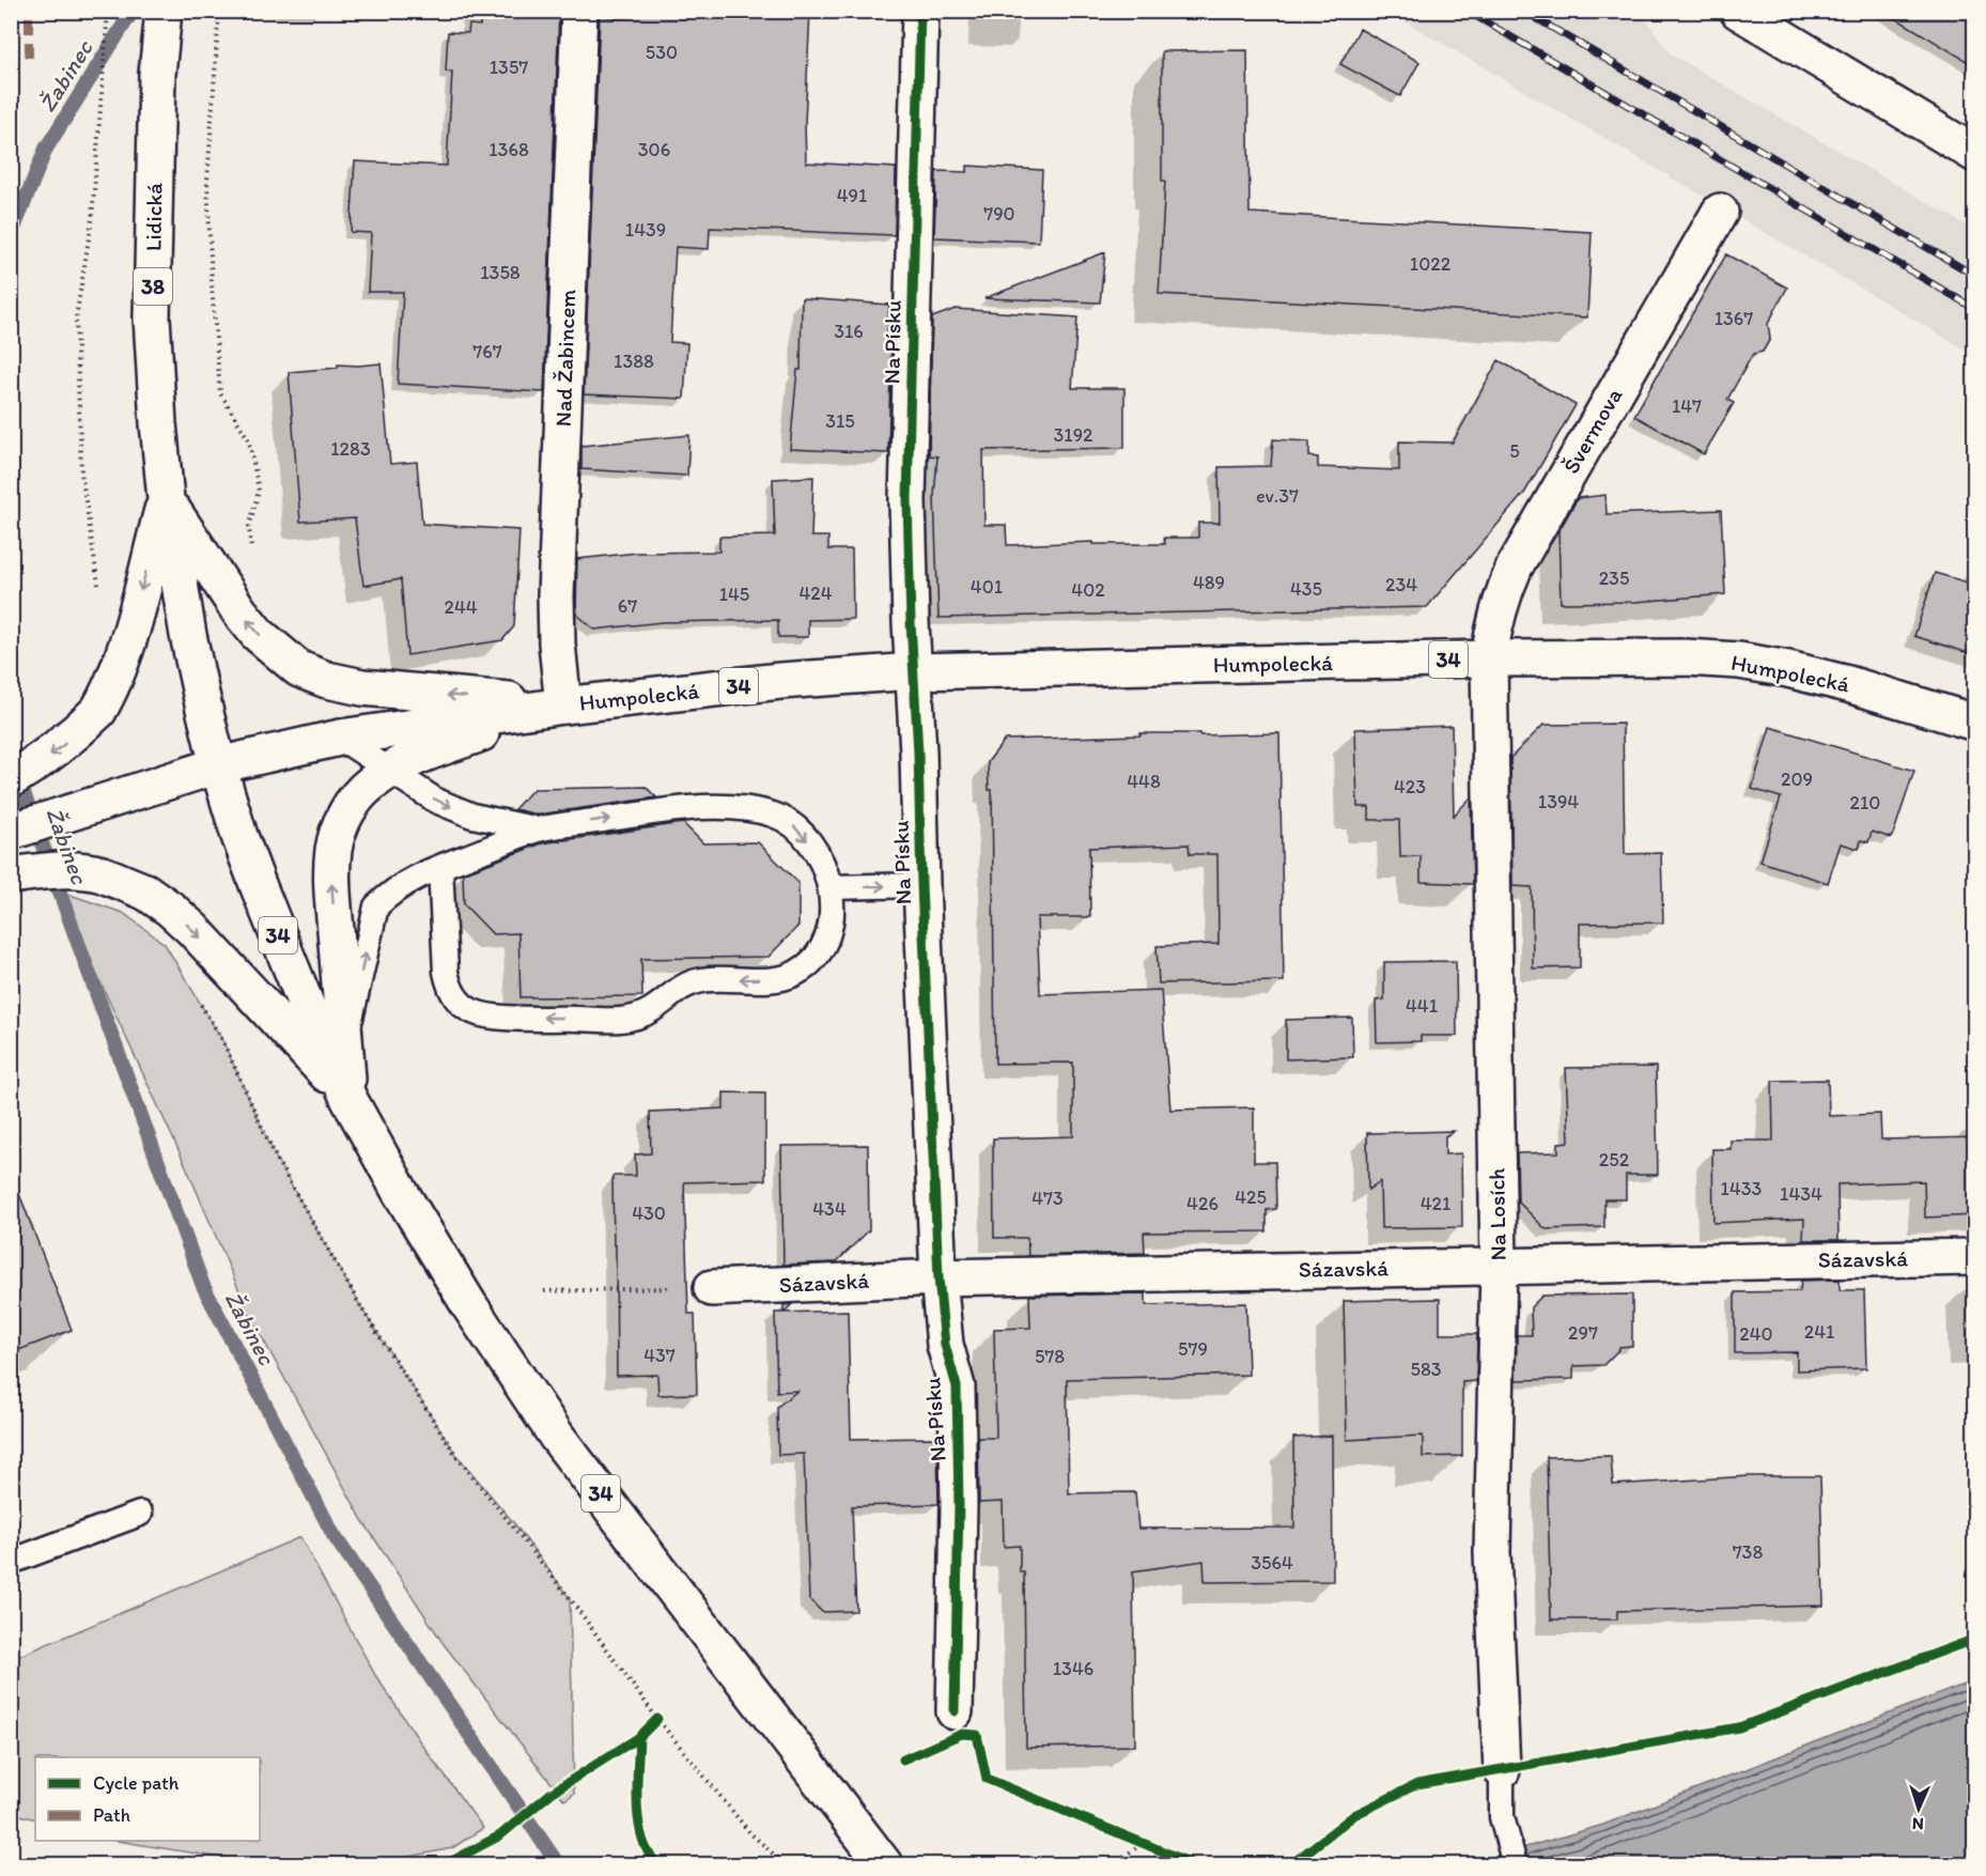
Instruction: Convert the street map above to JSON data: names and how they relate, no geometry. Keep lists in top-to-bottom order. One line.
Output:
{"streets":{"main road":["Lidická","38","Na Písku","Nad Žabincem","Švermova","34","Humpolecká","Na Losích","Sázavská"]},"crossings":[["Lidická","34"],["Lidická","Humpolecká"],["Na Písku","Humpolecká"],["Na Písku","Sázavská"],["Nad Žabincem","Humpolecká"],["Švermova","Humpolecká"],["Švermova","Na Losích"],["34","Humpolecká"],["Humpolecká","Na Losích"],["Na Losích","Sázavská"]],"water":["Žabinec"],"house_numbers":["530","1357","1368","306","491","790","1439","1022","1358","1367","316","767","1388","147","315","3192","1283","5","ev.37","235","489","234","401","435","402","424","145","67","244","209","448","423","1394","210","441","252","1433","1434","425","473","426","421","434","430","241","297","240","579","437","578","583","738","3564","1346"],"legend":["Cycle path","Path"],"north":"bottom"}
